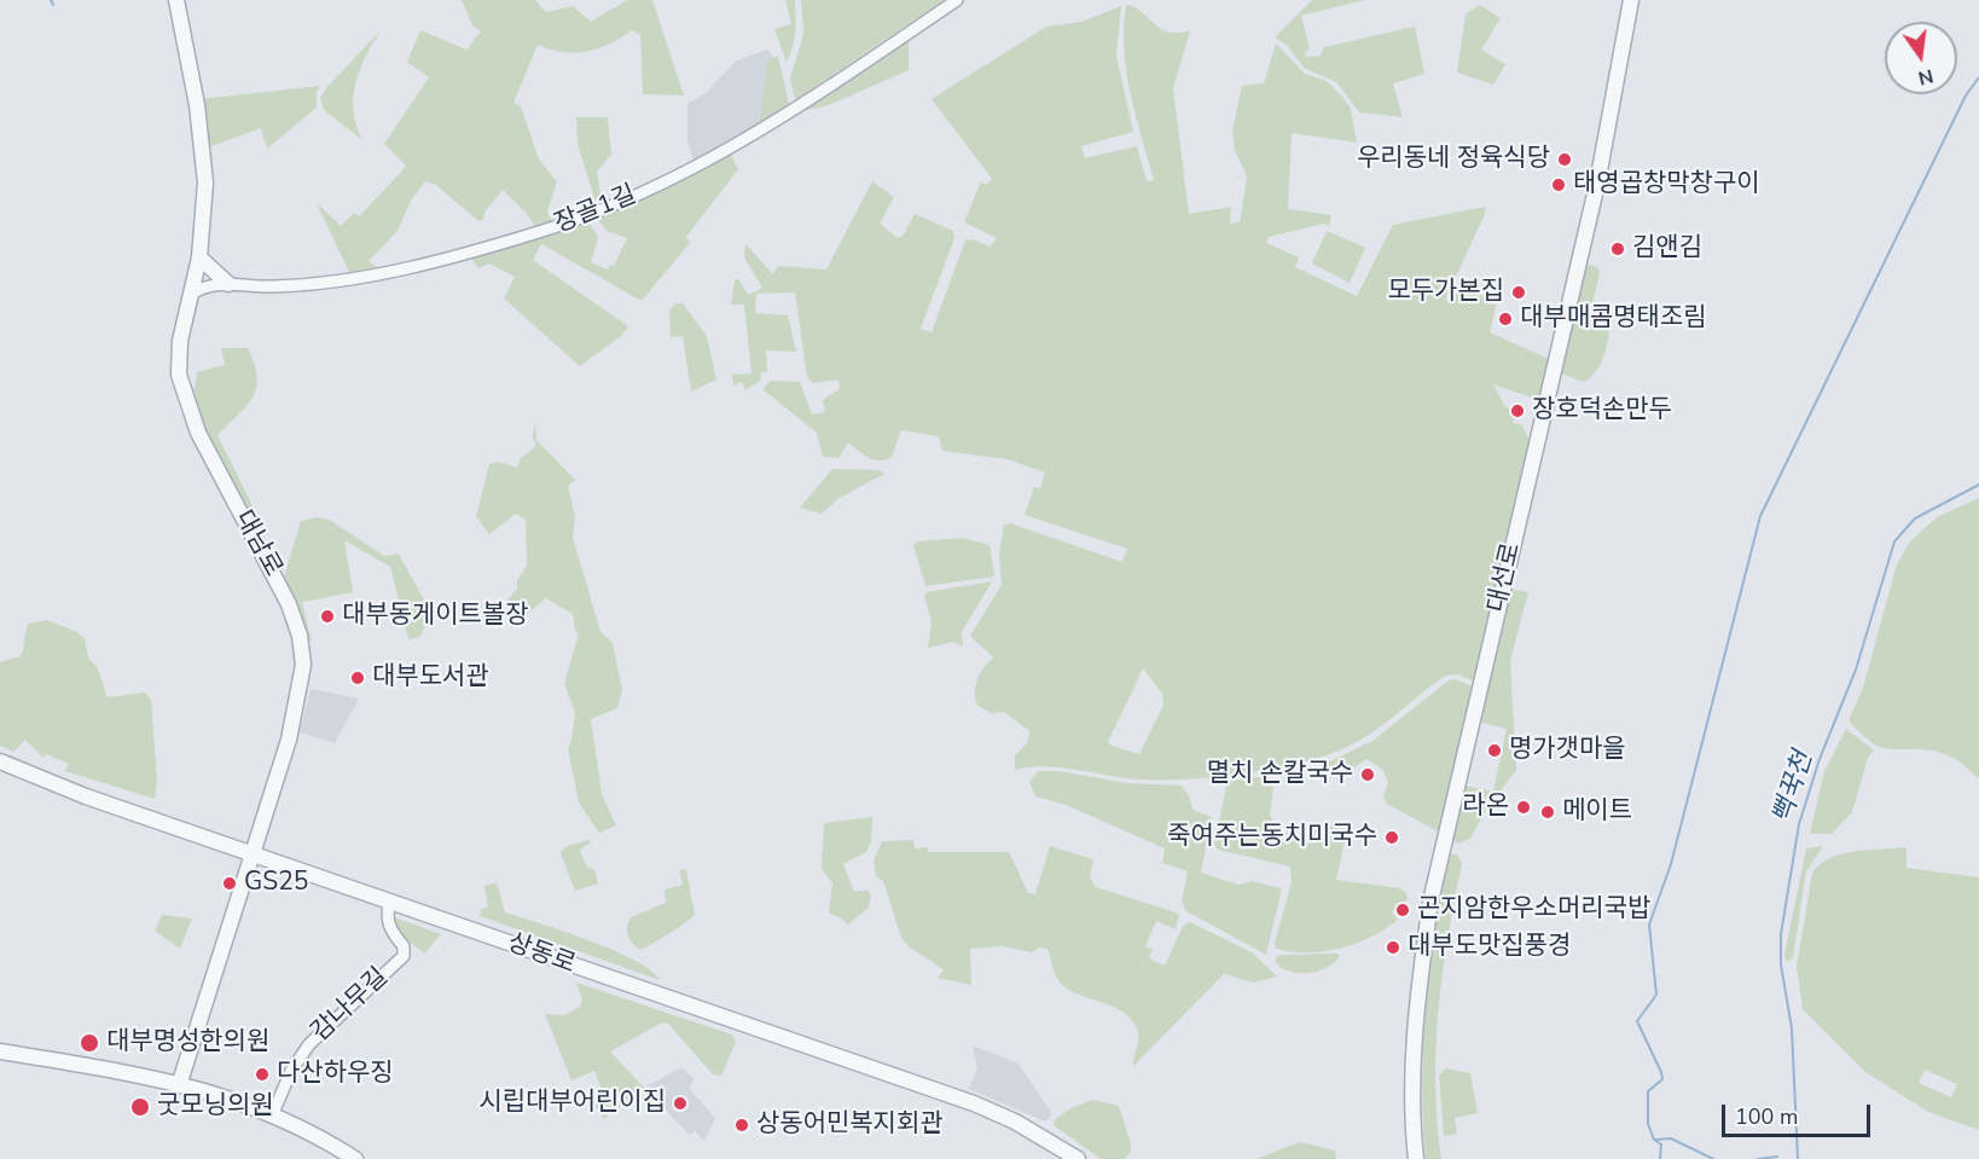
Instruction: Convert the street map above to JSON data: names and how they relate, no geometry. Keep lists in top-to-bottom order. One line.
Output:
{"streets":{"street":["장골1길","대남로","대선로","상동로","감나무길"]},"crossings":[["장골1길","대남로"],["대남로","상동로"],["상동로","감나무길"]],"water":["뻑꾹천"],"places":["우리동네 정육식당","태영곱창막창구이","김앤김","모두가본집","대부매콤명태조림","장호덕손만두","대부동게이트볼장","대부도서관","명가갯마을","멸치 손칼국수","라온","메이트","죽여주는동치미국수","GS25","곤지암한우소머리국밥","대부도맛집풍경","대부명성한의원","다산하우징","시립대부어린이집","굿모닝의원","상동어민복지회관"],"scale_bar":"100 m","north":"bottom"}
